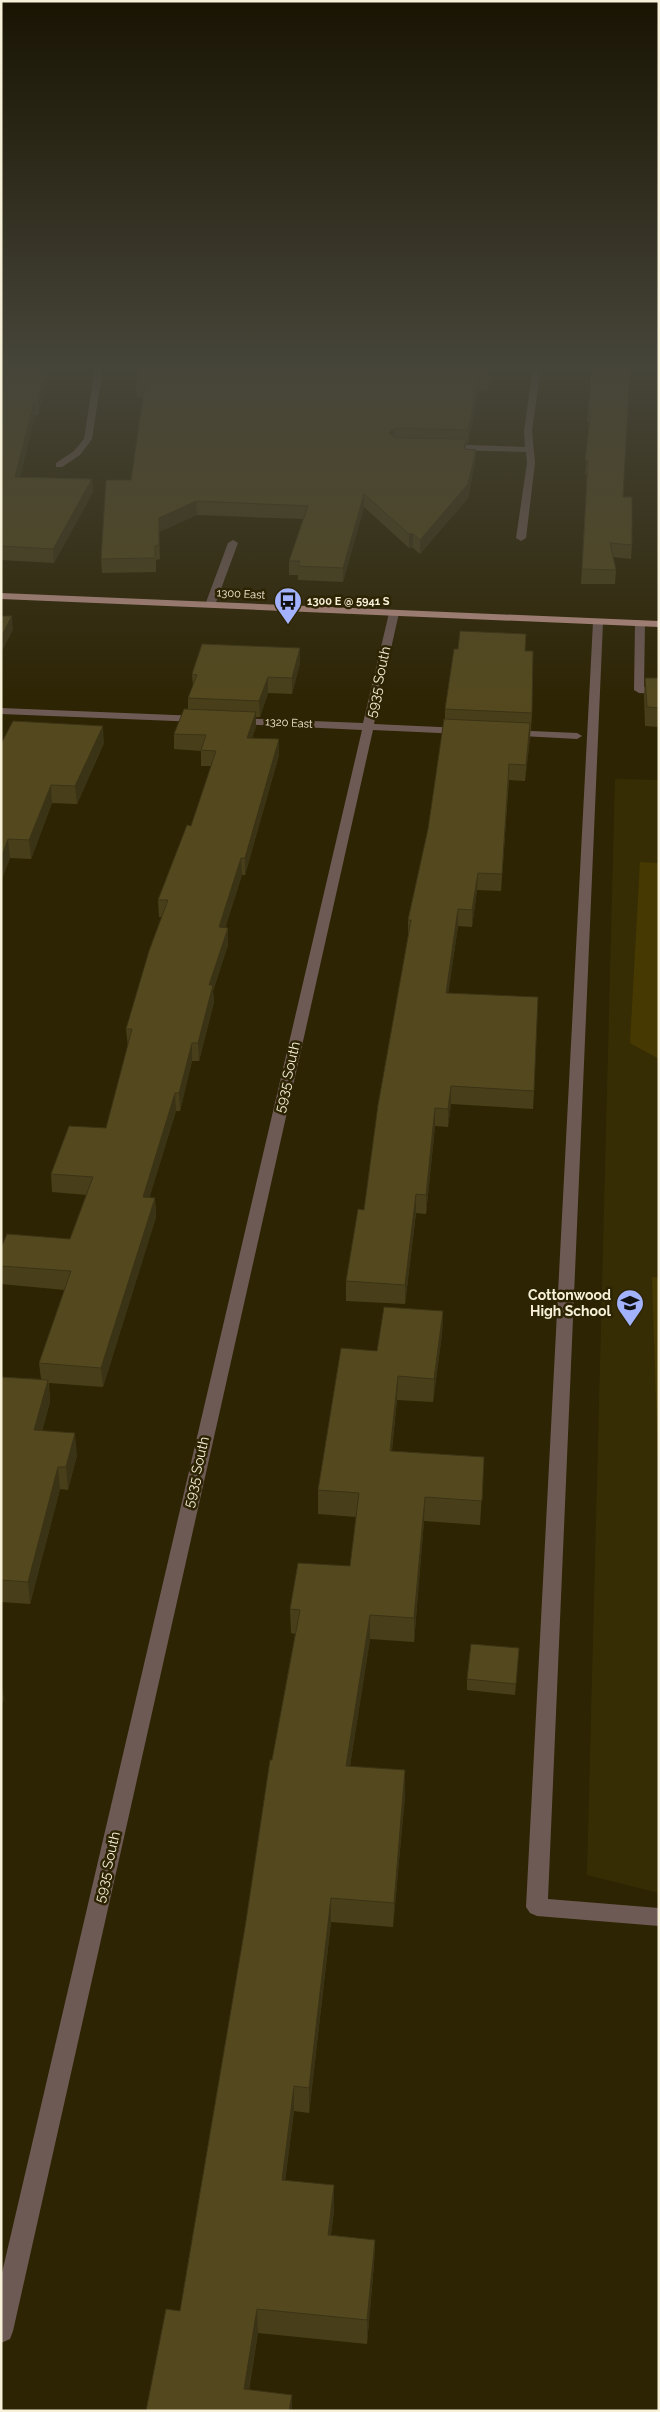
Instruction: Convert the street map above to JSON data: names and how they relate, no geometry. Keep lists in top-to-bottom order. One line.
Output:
{"streets":{"main road":["1300 East"],"street":["5935 South","1320 East"]},"crossings":[["1300 East","5935 South"],["5935 South","1320 East"]],"places":{"bus stop":["1300 E @ 5941 S"],"school or university":["Cottonwood High School"]}}
